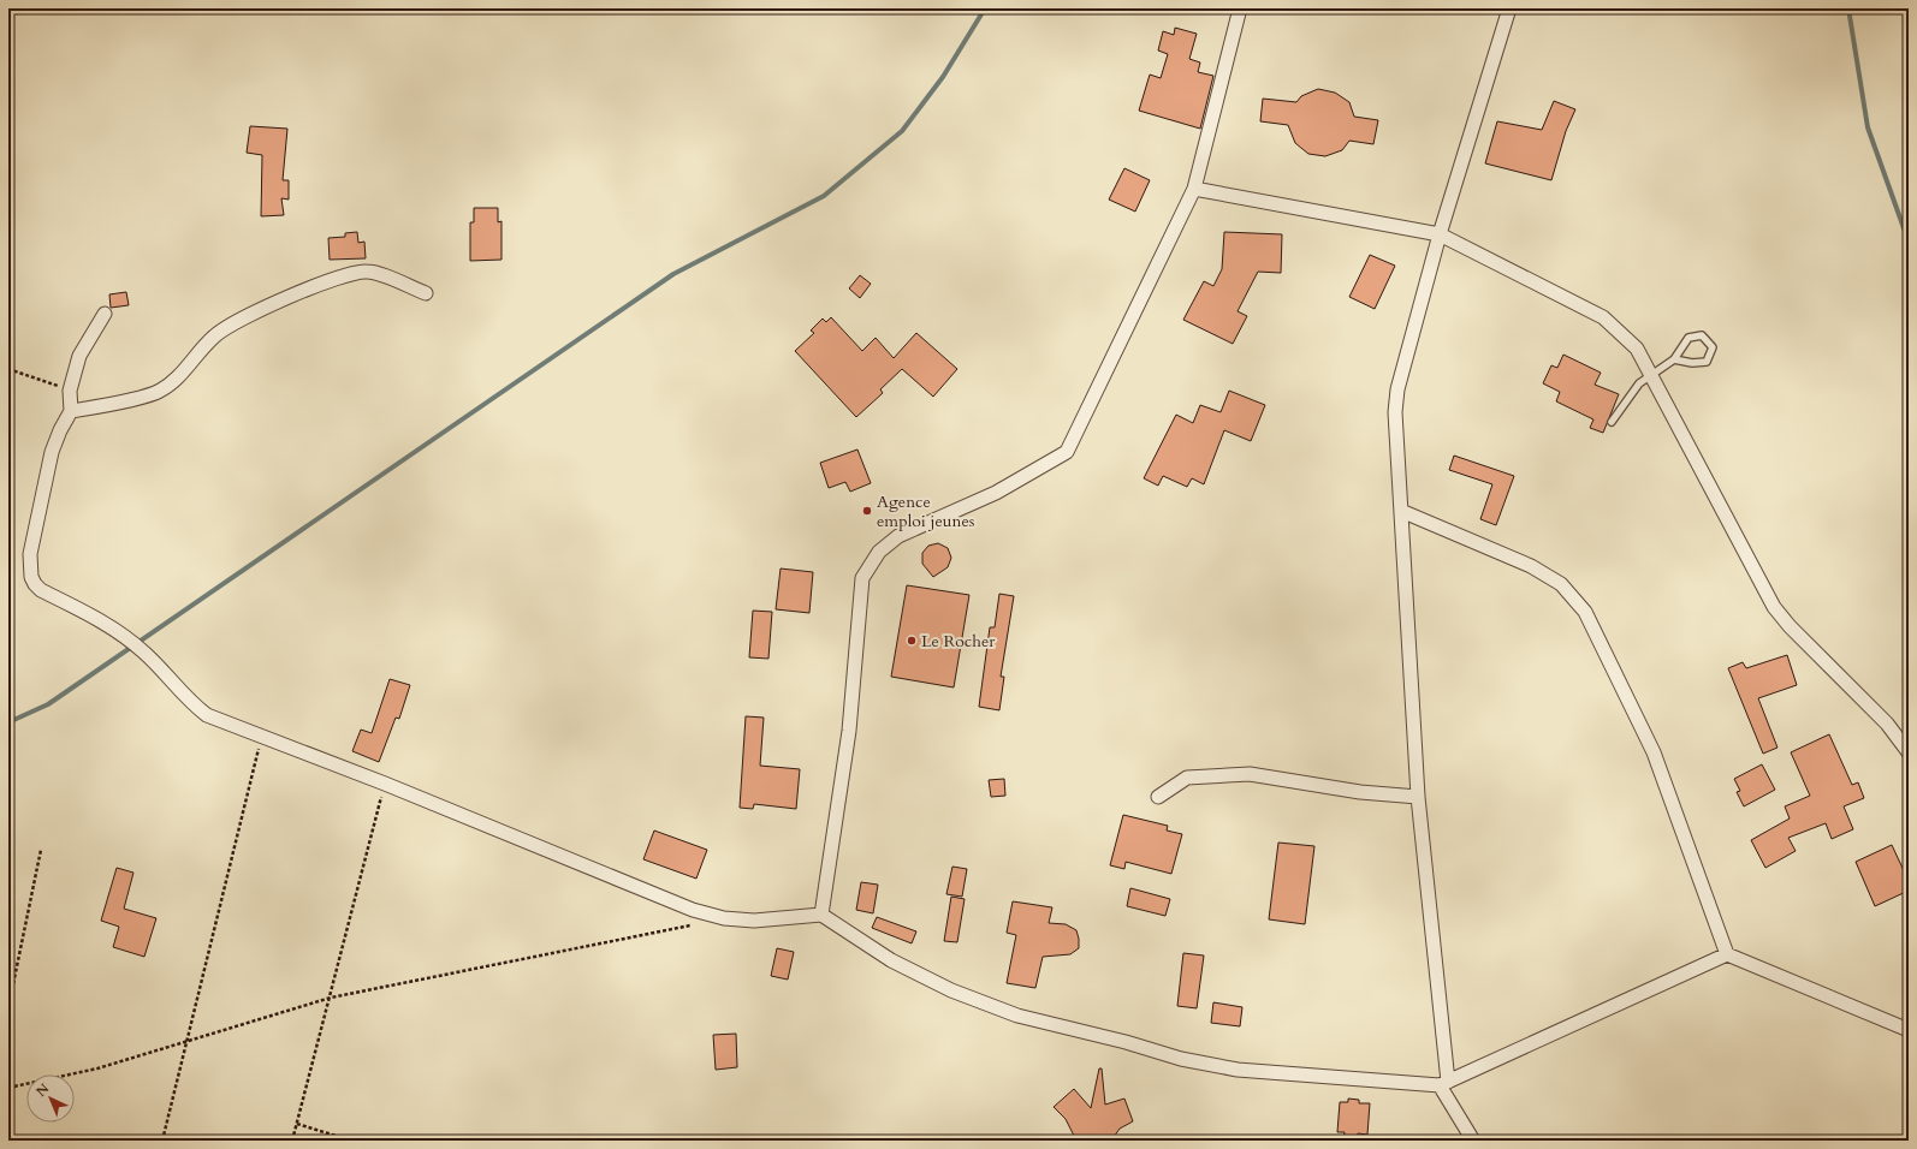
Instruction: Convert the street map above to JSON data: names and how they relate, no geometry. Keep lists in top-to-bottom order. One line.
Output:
{"places":["Agence emploi jeunes","Le Rocher"],"north":"top left"}
